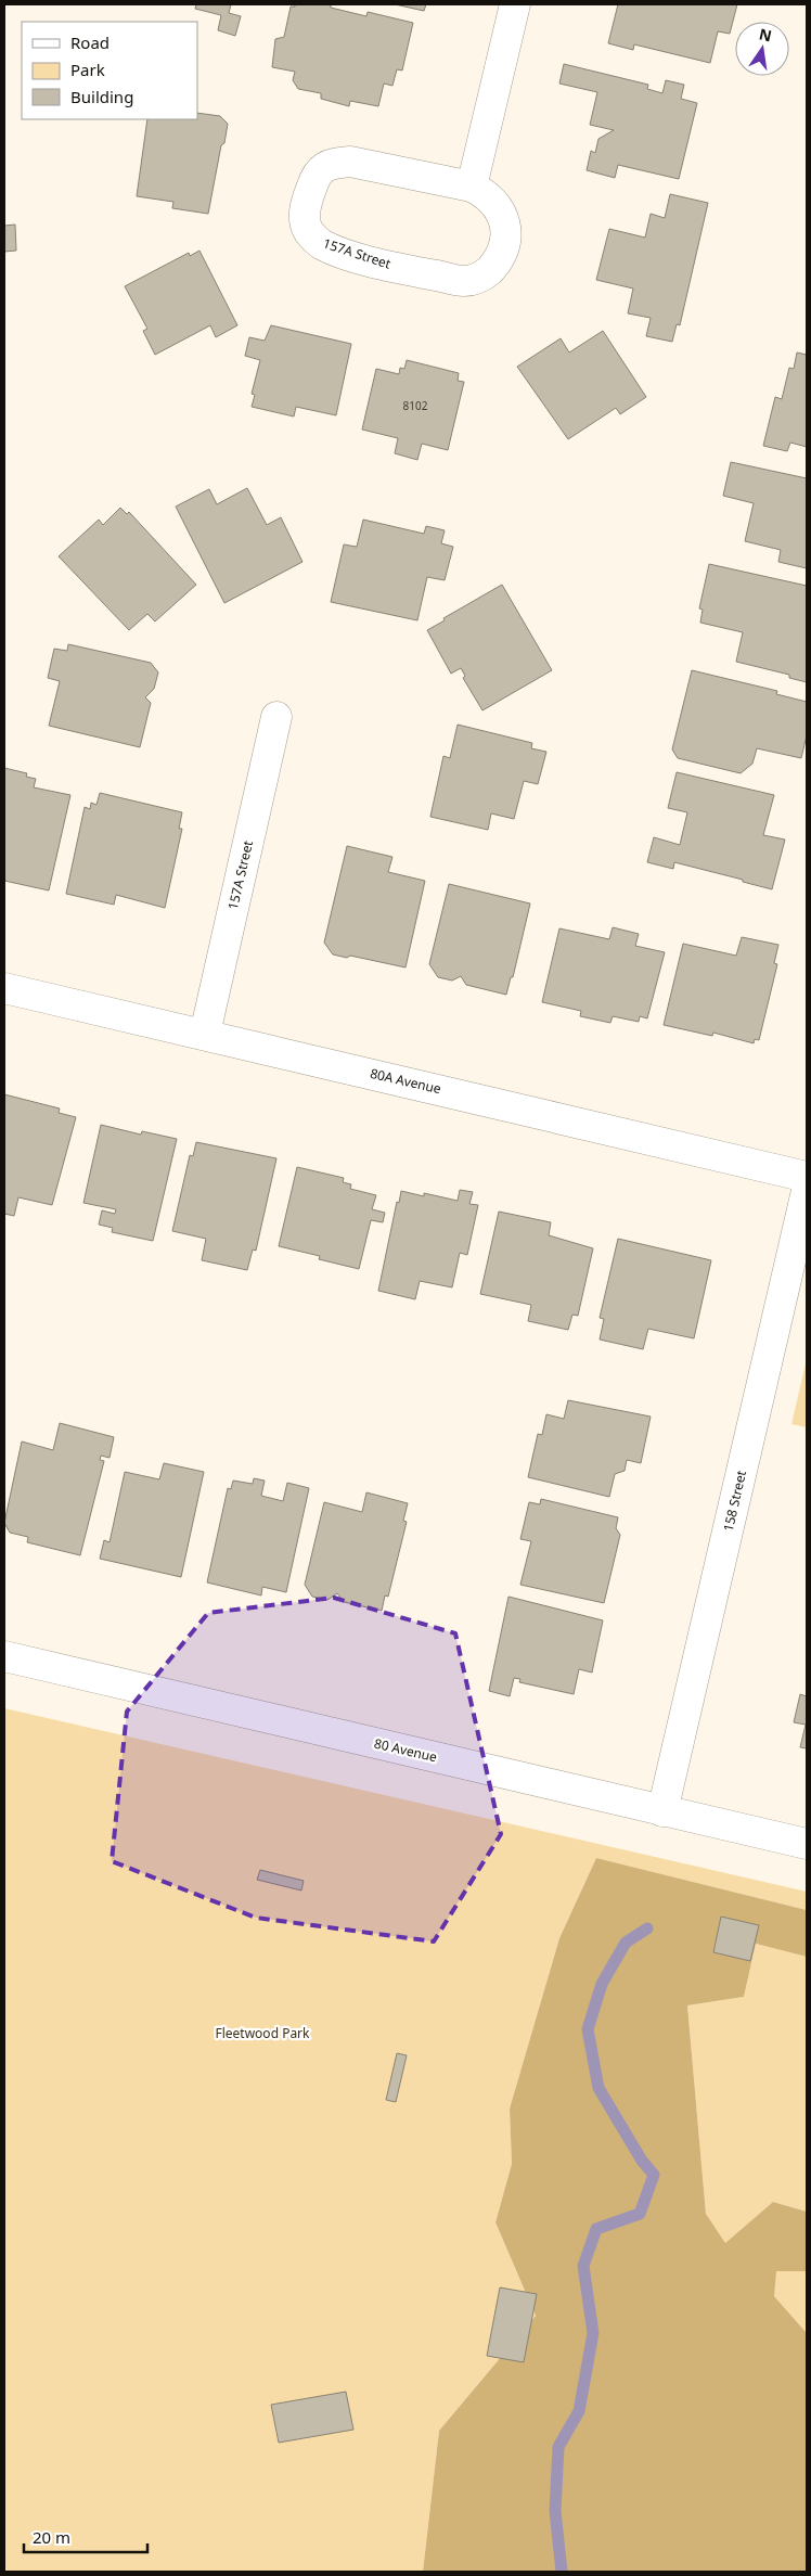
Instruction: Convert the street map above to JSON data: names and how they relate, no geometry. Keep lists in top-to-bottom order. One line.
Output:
{"streets":{"street":["157A Street","80A Avenue","158 Street","80 Avenue"]},"crossings":[["157A Street","80A Avenue"],["158 Street","80 Avenue"]],"parks":["Fleetwood Park"],"house_numbers":["8102"],"legend":["Road","Park","Building"],"scale_bar":"20 m","north":"top"}
